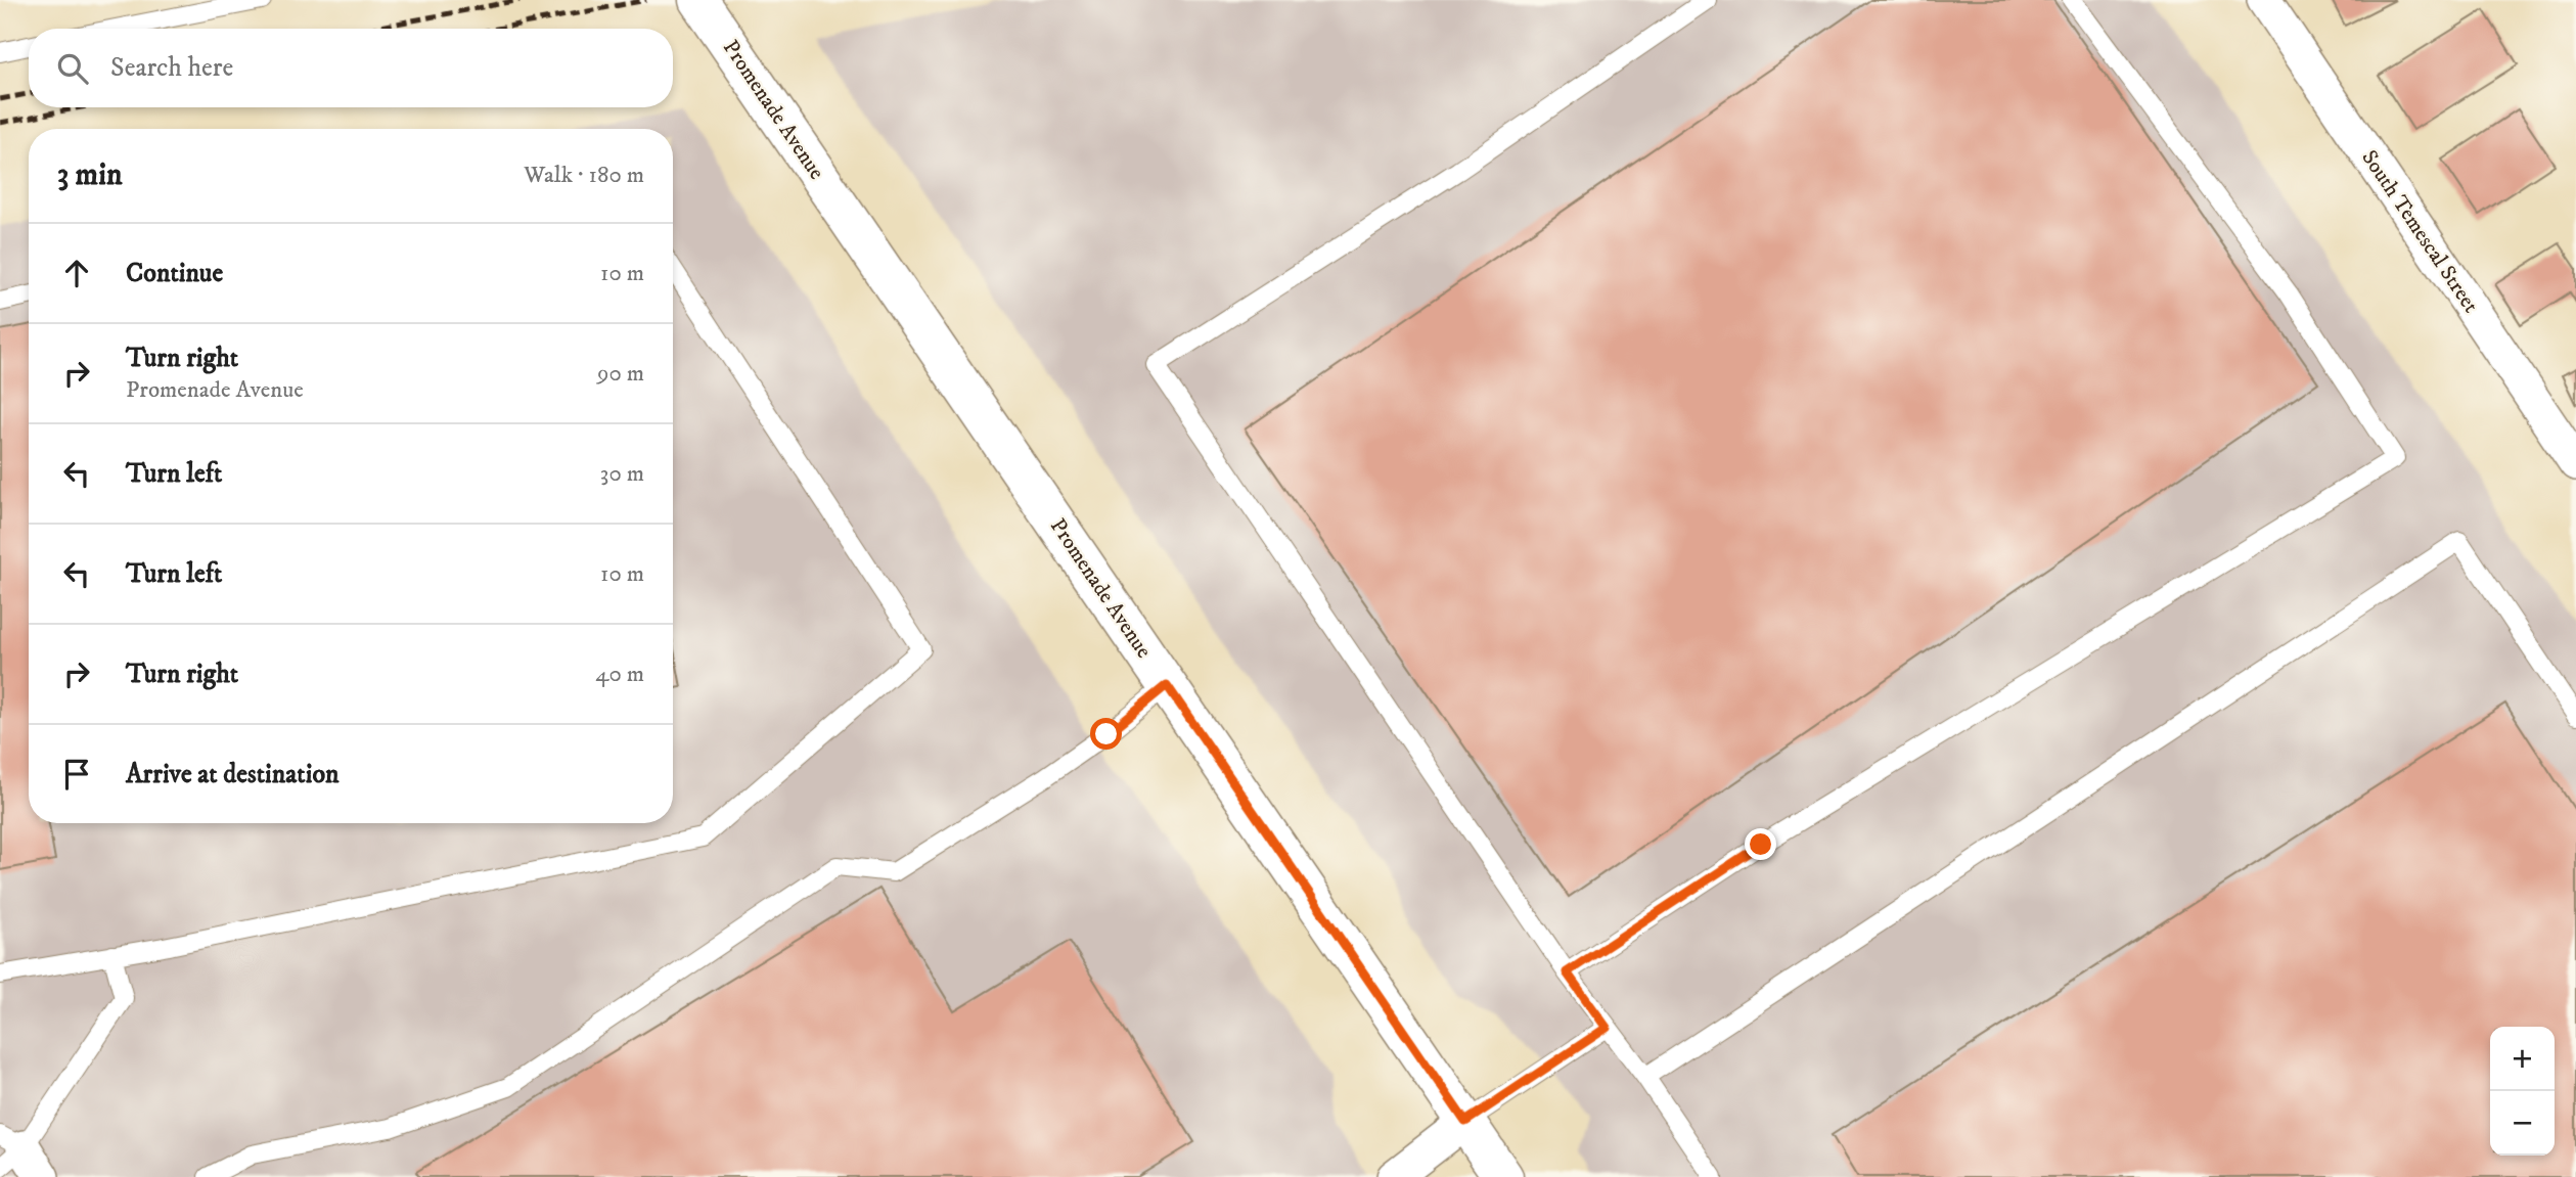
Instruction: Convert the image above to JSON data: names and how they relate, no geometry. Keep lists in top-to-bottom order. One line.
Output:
{"streets":{"main road":["Promenade Avenue"],"street":["South Temescal Street"]},"page":{"search":"Search here","heading":["3 min","Walk · 180 m"],"list":[["Continue","10 m"],["Turn right","Promenade Avenue","90 m"],["Turn left","30 m"],["Turn left","10 m"],["Turn right","40 m"],"Arrive at destination"],"map_buttons":["+","−"]}}
